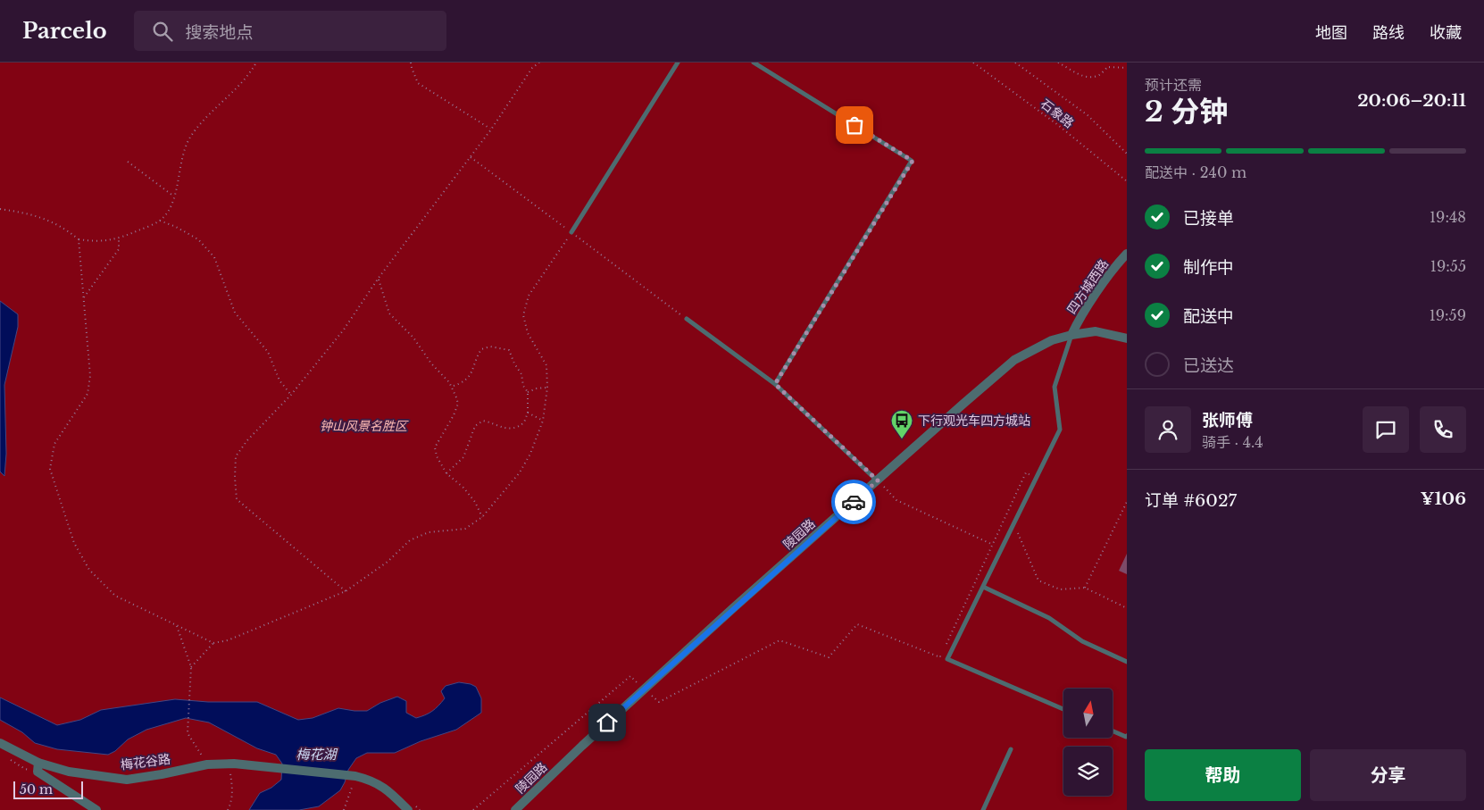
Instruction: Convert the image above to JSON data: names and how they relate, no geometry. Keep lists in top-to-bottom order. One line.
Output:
{"streets":{"street":["四方城西路","陵园路","梅花谷路"],"path":["石象路"]},"crossings":[["四方城西路","陵园路"]],"water":["梅花湖"],"parks":["钟山风景名胜区"],"places":{"bus stop":["下行观光车四方城站"]},"scale_bar":"50 m","north":"top","page":{"header":"Parcelo","search":"搜索地点","nav":["地图","路线","收藏"],"heading":["2 分钟","预计还需","20:06–20:11"],"panel":["张师傅","骑手 · 4.4","订单 #6027","¥106"],"bar":"配送中 · 240 m","list":[["已接单","19:48"],["制作中","19:55"],["配送中","19:59"],"已送达"],"buttons":["帮助","分享"],"scale":"50 m"}}
